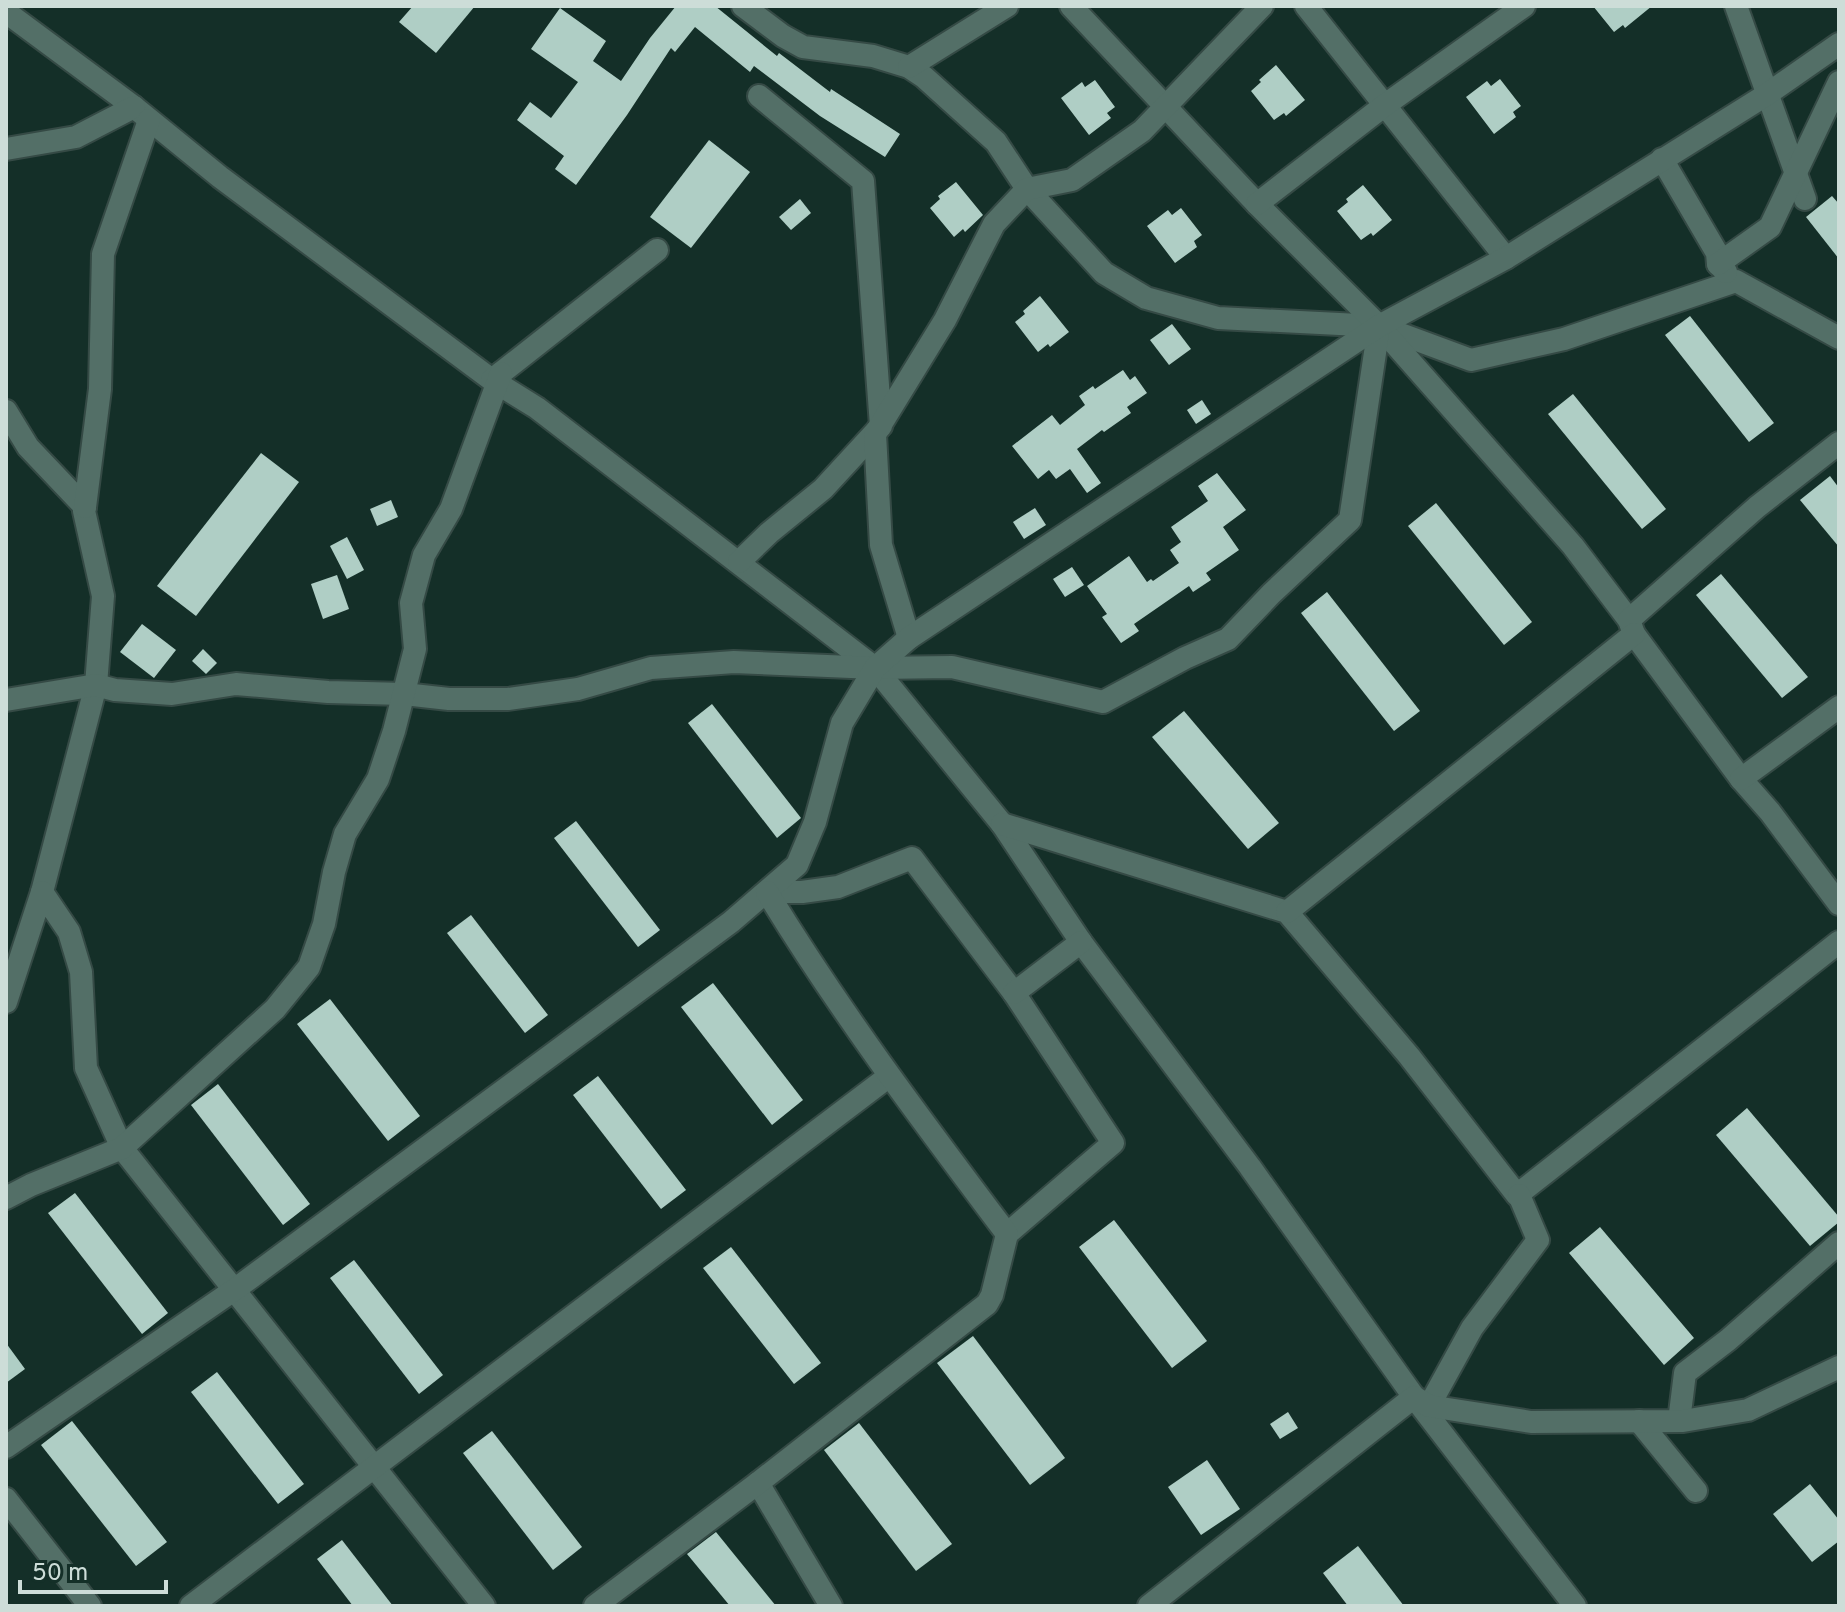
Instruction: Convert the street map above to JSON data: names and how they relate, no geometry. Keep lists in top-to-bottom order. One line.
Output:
{"scale_bar":"50 m"}
